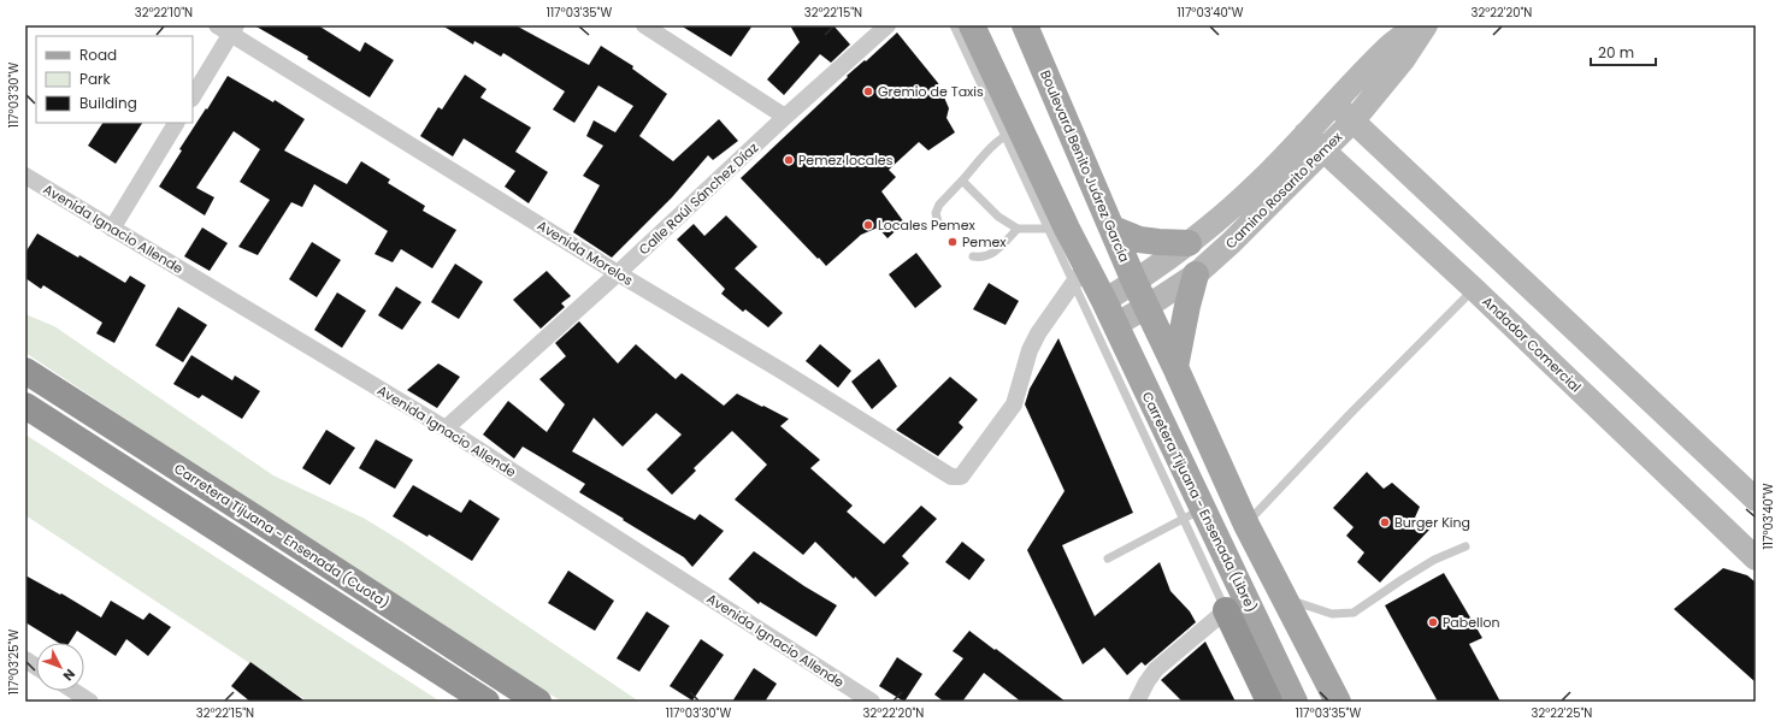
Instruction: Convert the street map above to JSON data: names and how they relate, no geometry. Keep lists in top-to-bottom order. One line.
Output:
{"streets":{"highway":["Carretera Tijuana - Ensenada (Cuota)"],"main road":["Boulevard Benito Juárez García","Camino Rosarito Pemex","Andador Comercial","Carretera Tijuana - Ensenada (Libre)"],"street":["Calle Raúl Sánchez Díaz","Avenida Ignacio Allende","Avenida Morelos"]},"crossings":[["Boulevard Benito Juárez García","Camino Rosarito Pemex"],["Camino Rosarito Pemex","Andador Comercial"],["Camino Rosarito Pemex","Carretera Tijuana - Ensenada (Libre)"],["Calle Raúl Sánchez Díaz","Avenida Ignacio Allende"],["Calle Raúl Sánchez Díaz","Avenida Morelos"]],"places":["Gremio de Taxis","Pemez locales","Locales Pemex","Pemex","Burger King","Pabellon"],"legend":["Road","Park","Building"],"scale_bar":"20 m","north":"bottom right","coordinates":["32°22'10\"N","117°03'35\"W","32°22'15\"N","117°03'40\"W","32°22'20\"N","117°03'30\"W","117°03'25\"W","32°22'25\"N"]}
